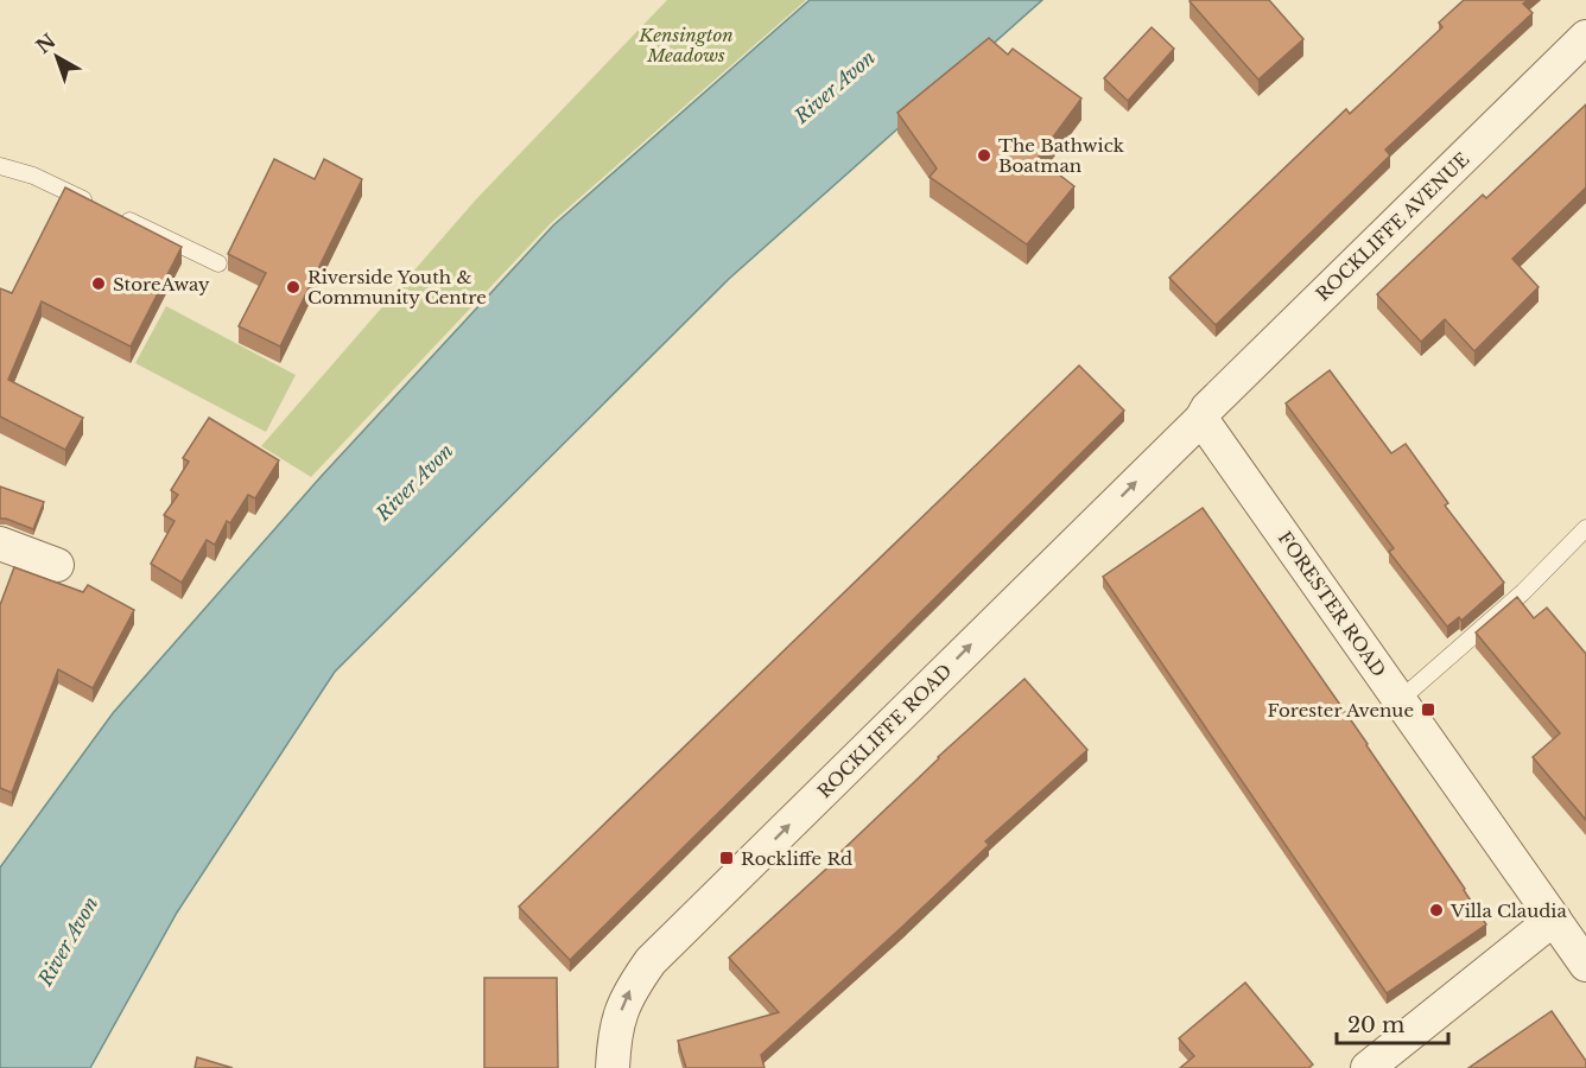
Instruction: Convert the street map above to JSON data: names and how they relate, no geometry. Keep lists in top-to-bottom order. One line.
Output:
{"streets":{"street":["ROCKLIFFE AVENUE","FORESTER ROAD","ROCKLIFFE ROAD"]},"crossings":[["ROCKLIFFE AVENUE","FORESTER ROAD"],["ROCKLIFFE AVENUE","ROCKLIFFE ROAD"],["FORESTER ROAD","ROCKLIFFE ROAD"]],"one_way":["ROCKLIFFE ROAD"],"water":["River Avon"],"parks":["Kensington Meadows"],"places":{"other":["The Bathwick Boatman","StoreAway","Riverside Youth & Community Centre","Villa Claudia"],"transit":["Forester Avenue","Rockliffe Rd"]},"scale_bar":"20 m","north":"top left"}
